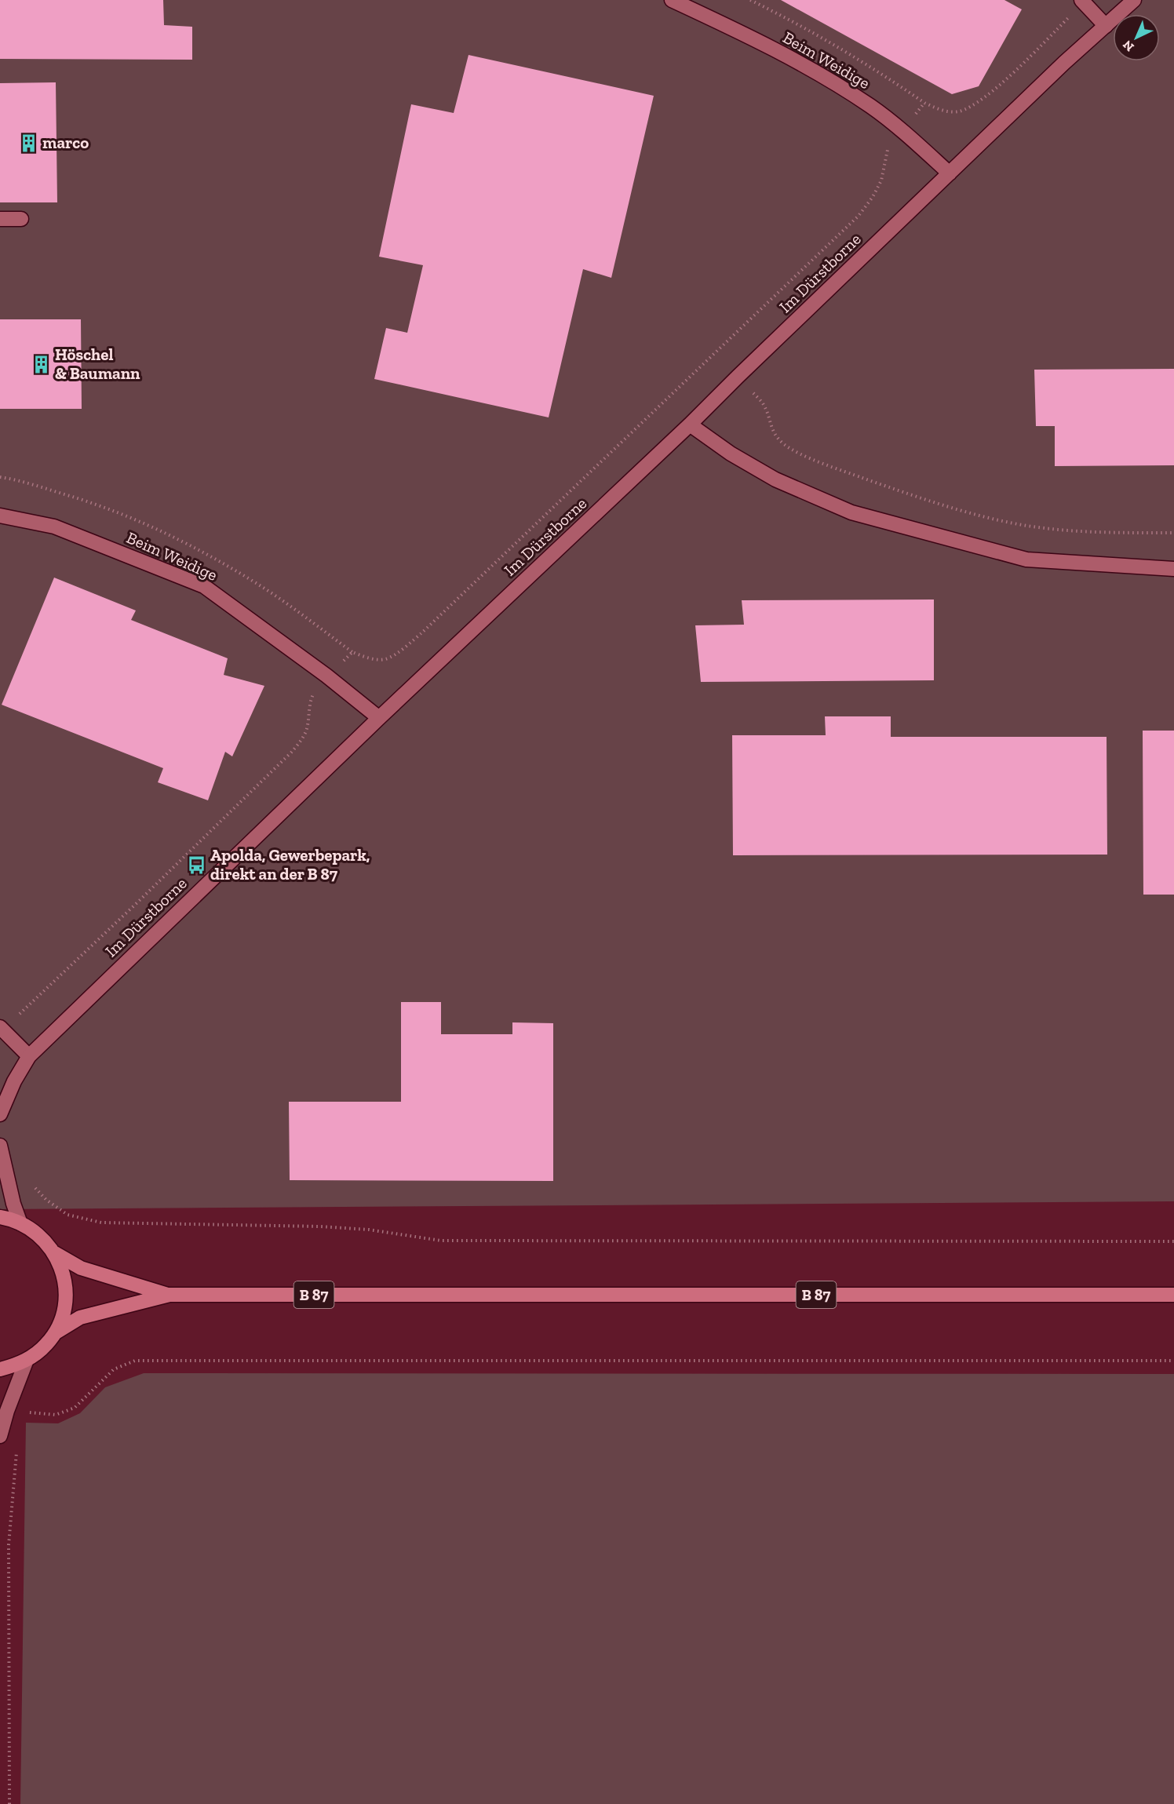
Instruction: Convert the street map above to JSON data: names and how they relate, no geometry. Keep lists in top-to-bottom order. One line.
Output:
{"streets":{"main road":["B 87"],"street":["Beim Weidige","Im Dürstborne"]},"crossings":[["Beim Weidige","Im Dürstborne"]],"places":{"building":["marco","Höschel & Baumann"],"bus stop":["Apolda, Gewerbepark, direkt an der B 87"]},"north":"bottom left"}
